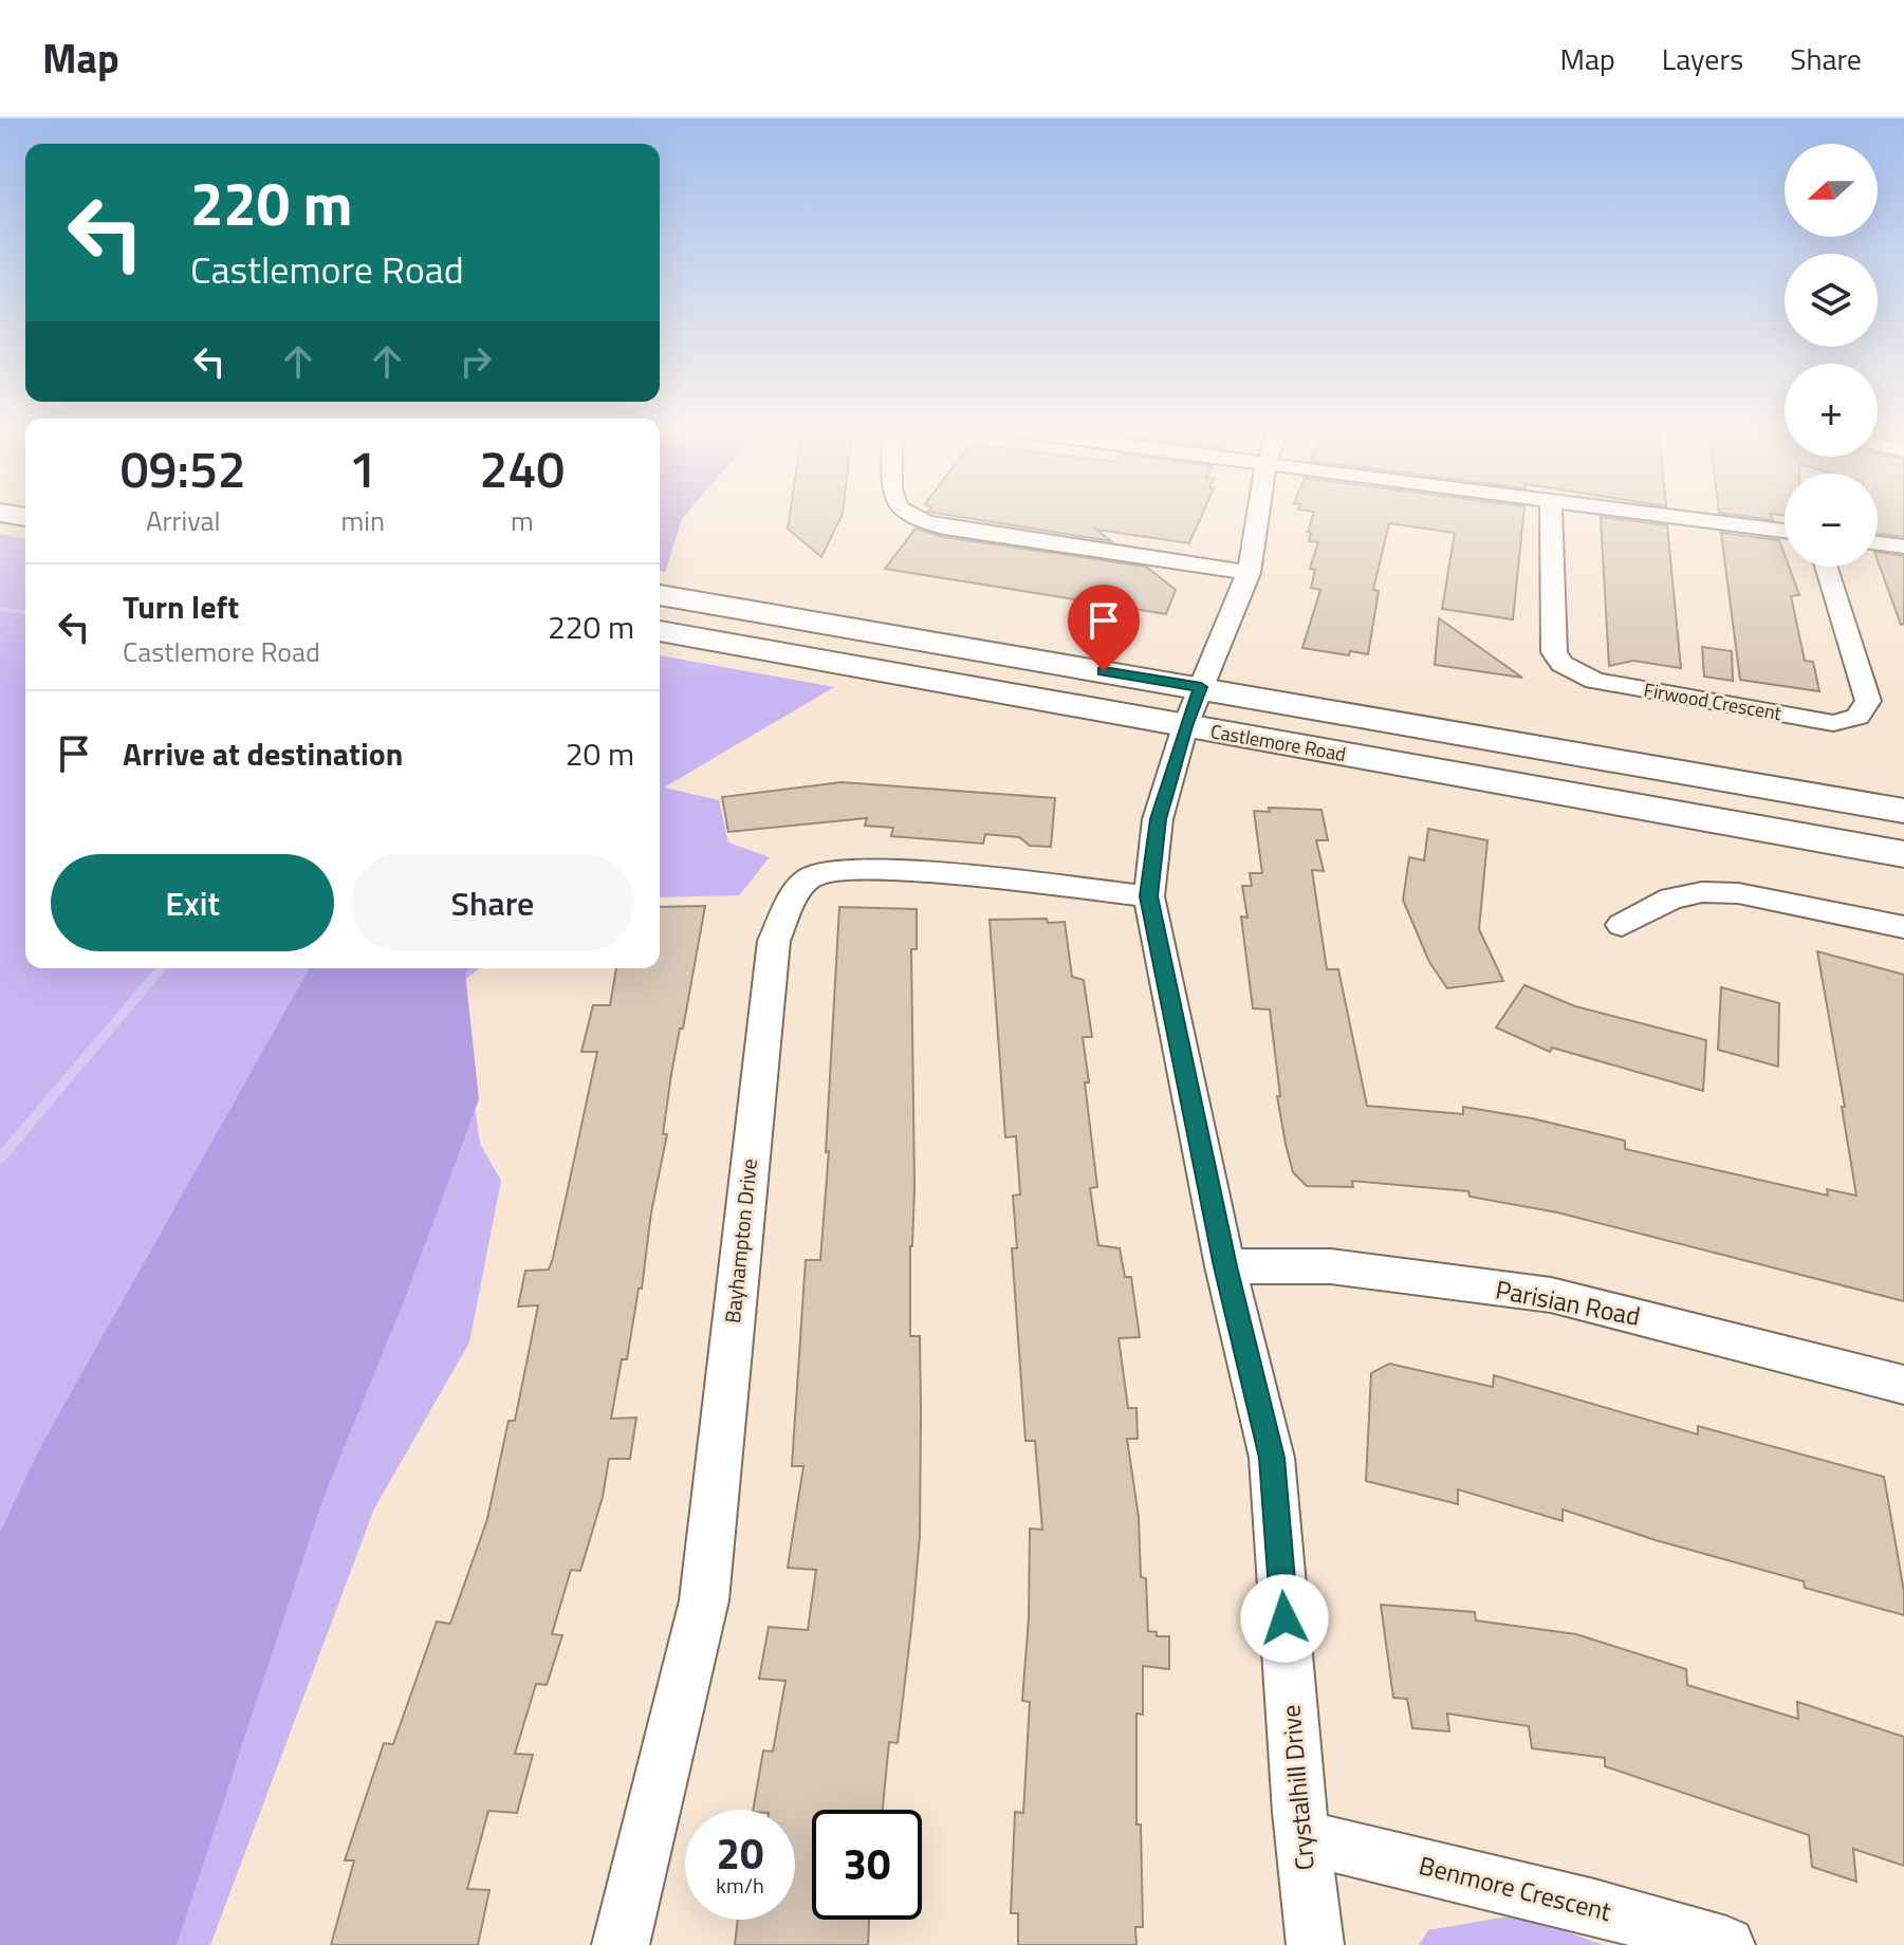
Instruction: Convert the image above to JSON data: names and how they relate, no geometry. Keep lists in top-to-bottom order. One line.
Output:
{"streets":{"main road":["Castlemore Road"],"street":["Firwood Crescent","Bayhampton Drive","Parisian Road","Crystalhill Drive","Benmore Crescent"]},"crossings":[["Castlemore Road","Crystalhill Drive"],["Bayhampton Drive","Crystalhill Drive"],["Parisian Road","Crystalhill Drive"],["Crystalhill Drive","Benmore Crescent"]],"north":"left","page":{"header":"Map","nav":["Map","Layers","Share"],"map_buttons":["+","−"],"turn":["220 m","Castlemore Road"],"eta":["09:52","Arrival","1","min","240","m"],"list":[{"name":"Turn left","note":"Castlemore Road","value":"220 m"},{"name":"Arrive at destination","value":"20 m"}],"buttons":["Exit","Share"],"speed":"20 km/h","limit":"30"}}
